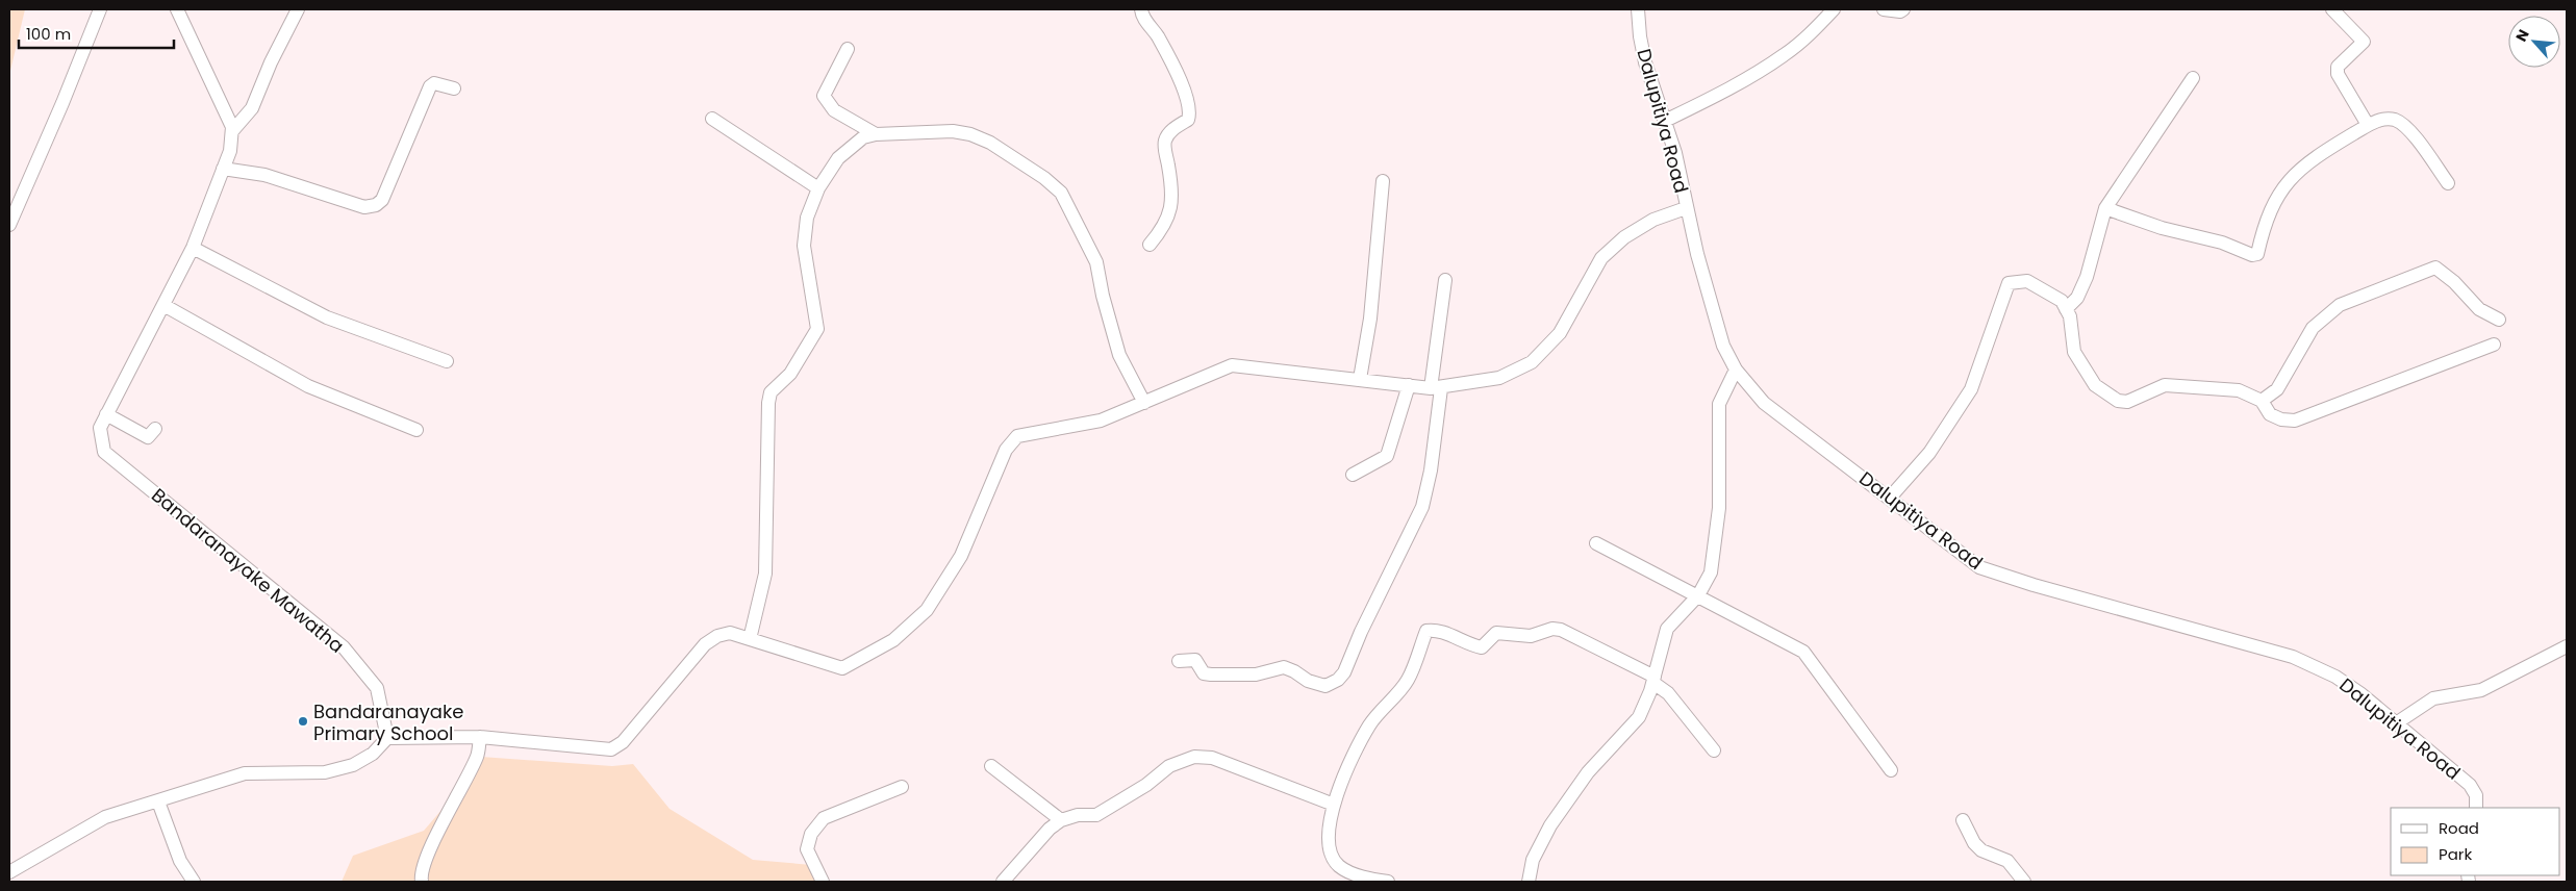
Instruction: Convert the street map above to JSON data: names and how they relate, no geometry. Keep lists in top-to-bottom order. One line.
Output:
{"streets":{"street":["Dalupitiya Road","Bandaranayake Mawatha"]},"places":["Bandaranayake Primary School"],"legend":["Road","Park"],"scale_bar":"100 m","north":"top left"}
